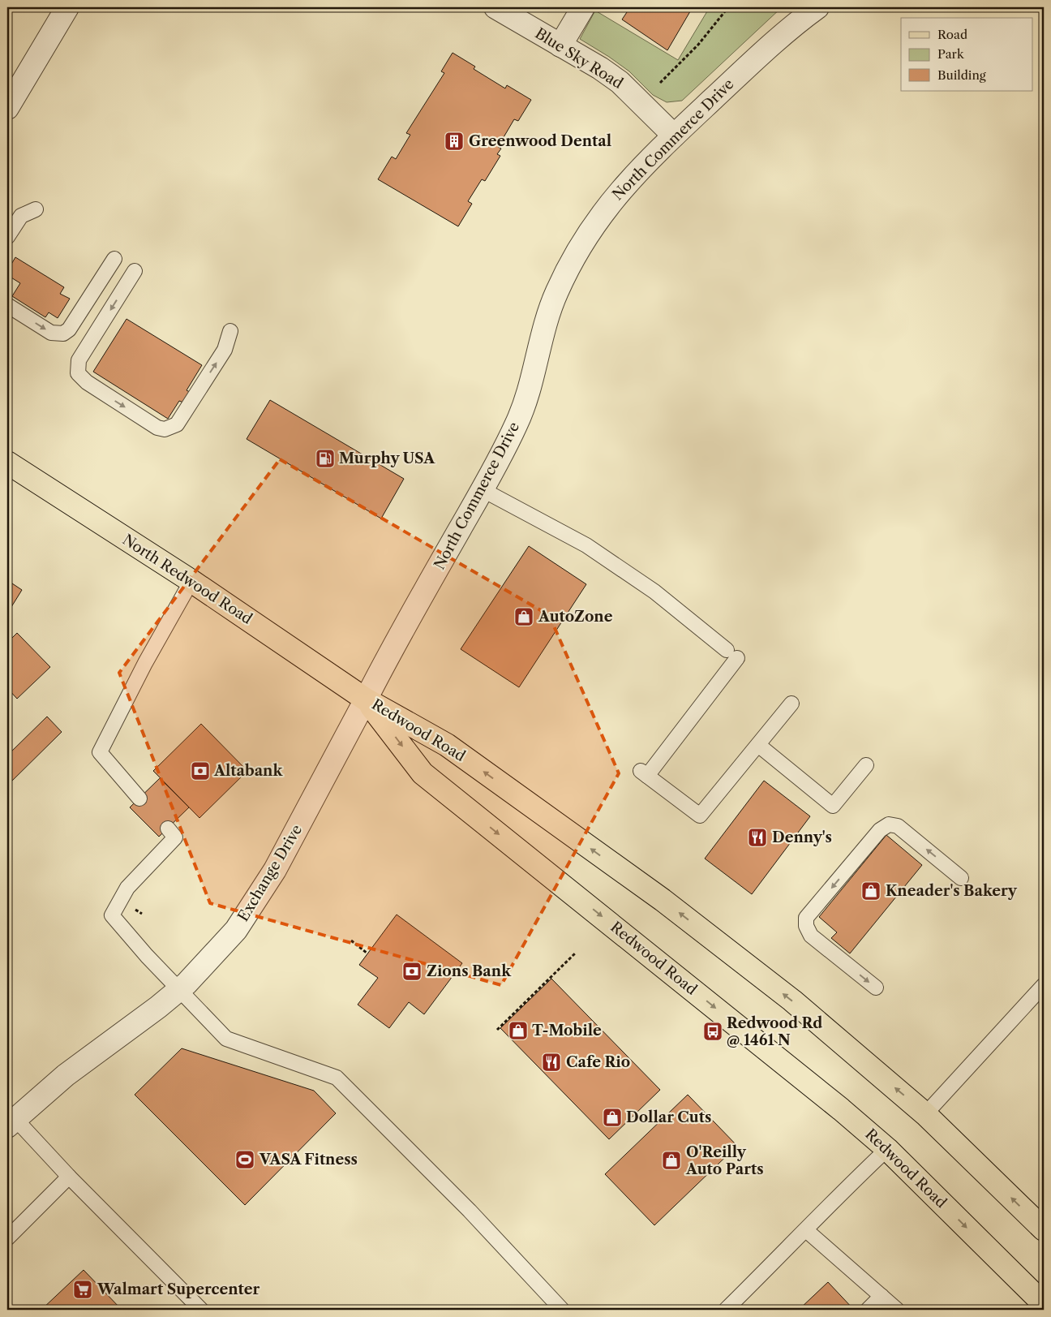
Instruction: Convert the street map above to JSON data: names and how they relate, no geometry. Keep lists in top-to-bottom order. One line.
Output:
{"streets":{"main road":["North Redwood Road","Redwood Road"],"street":["Blue Sky Road","North Commerce Drive","Exchange Drive"]},"crossings":[["Blue Sky Road","North Commerce Drive"],["North Commerce Drive","North Redwood Road"],["North Commerce Drive","Redwood Road"],["North Commerce Drive","Exchange Drive"],["North Redwood Road","Redwood Road"],["North Redwood Road","Exchange Drive"],["Redwood Road","Exchange Drive"]],"places":{"building":["Greenwood Dental"],"fuel station":["Murphy USA"],"shop":["AutoZone","Kneader's Bakery","T-Mobile","Dollar Cuts","O'Reilly Auto Parts"],"bank":["Altabank","Zions Bank"],"restaurant":["Denny's","Cafe Rio"],"bus stop":["Redwood Rd @ 1461 N"],"sports":["VASA Fitness"],"supermarket":["Walmart Supercenter"]},"legend":["Road","Park","Building"]}
